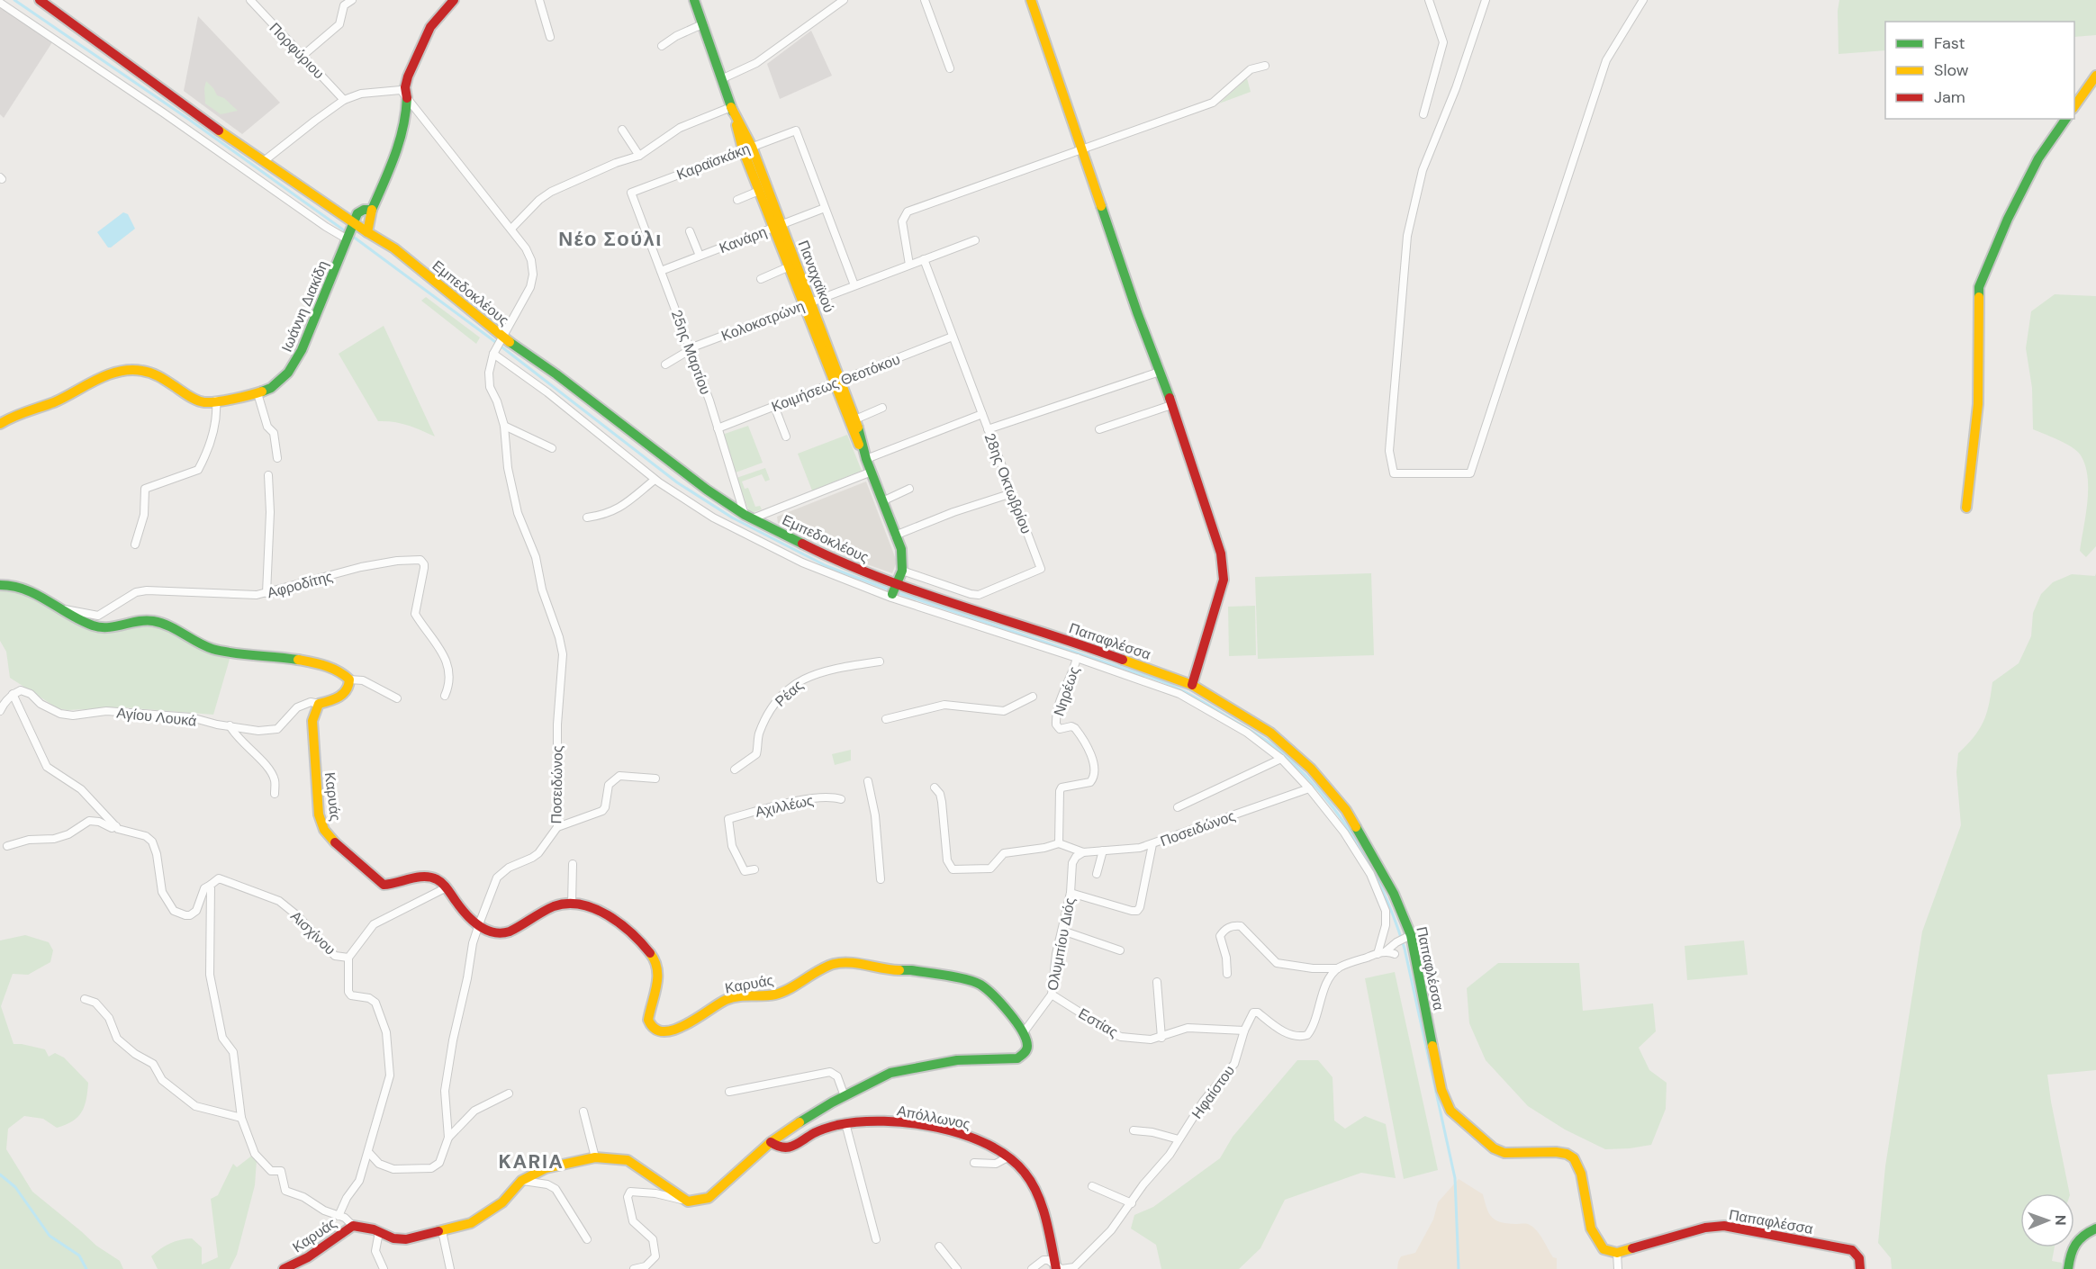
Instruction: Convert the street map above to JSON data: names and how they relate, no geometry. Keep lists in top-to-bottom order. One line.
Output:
{"streets":{"street":["Πορφύριου","Καραϊσκάκη","Κανάρη","Παναχαϊκού","Εμπεδοκλέους","Ιωάννη Διακίδη","Κολοκοτρώνη","25ης Μαρτίου","Κοιμήσεως Θεοτόκου","28ης Οκτωβρίου","Αφροδίτης","Παπαφλέσσα","Νηρέως","Ρέας","Αγίου Λουκά","Ποσειδώνος","Καρυάς","Αχιλλέως","Αισχίνου","Ολυμπίου Διός","Εστίας","Ηφαίστου","Απόλλωνος"]},"crossings":[["Καραϊσκάκη","Κανάρη"],["Καραϊσκάκη","Παναχαϊκού"],["Καραϊσκάκη","25ης Μαρτίου"],["Κανάρη","Παναχαϊκού"],["Κανάρη","25ης Μαρτίου"],["Παναχαϊκού","Κολοκοτρώνη"],["Παναχαϊκού","Κοιμήσεως Θεοτόκου"],["Παναχαϊκού","28ης Οκτωβρίου"],["Εμπεδοκλέους","Ιωάννη Διακίδη"],["Εμπεδοκλέους","25ης Μαρτίου"],["Εμπεδοκλέους","Παπαφλέσσα"],["Εμπεδοκλέους","Ποσειδώνος"],["Κολοκοτρώνη","25ης Μαρτίου"],["Κολοκοτρώνη","28ης Οκτωβρίου"],["25ης Μαρτίου","Κοιμήσεως Θεοτόκου"],["Κοιμήσεως Θεοτόκου","28ης Οκτωβρίου"],["Αγίου Λουκά","Καρυάς"],["Ποσειδώνος","Καρυάς"],["Ποσειδώνος","Ολυμπίου Διός"],["Καρυάς","Αισχίνου"],["Καρυάς","Ολυμπίου Διός"],["Ολυμπίου Διός","Εστίας"],["Εστίας","Ηφαίστου"],["Ηφαίστου","Απόλλωνος"]],"districts":["Νέο Σούλι","KARIA"],"legend":["Fast","Slow","Jam"],"north":"right"}
